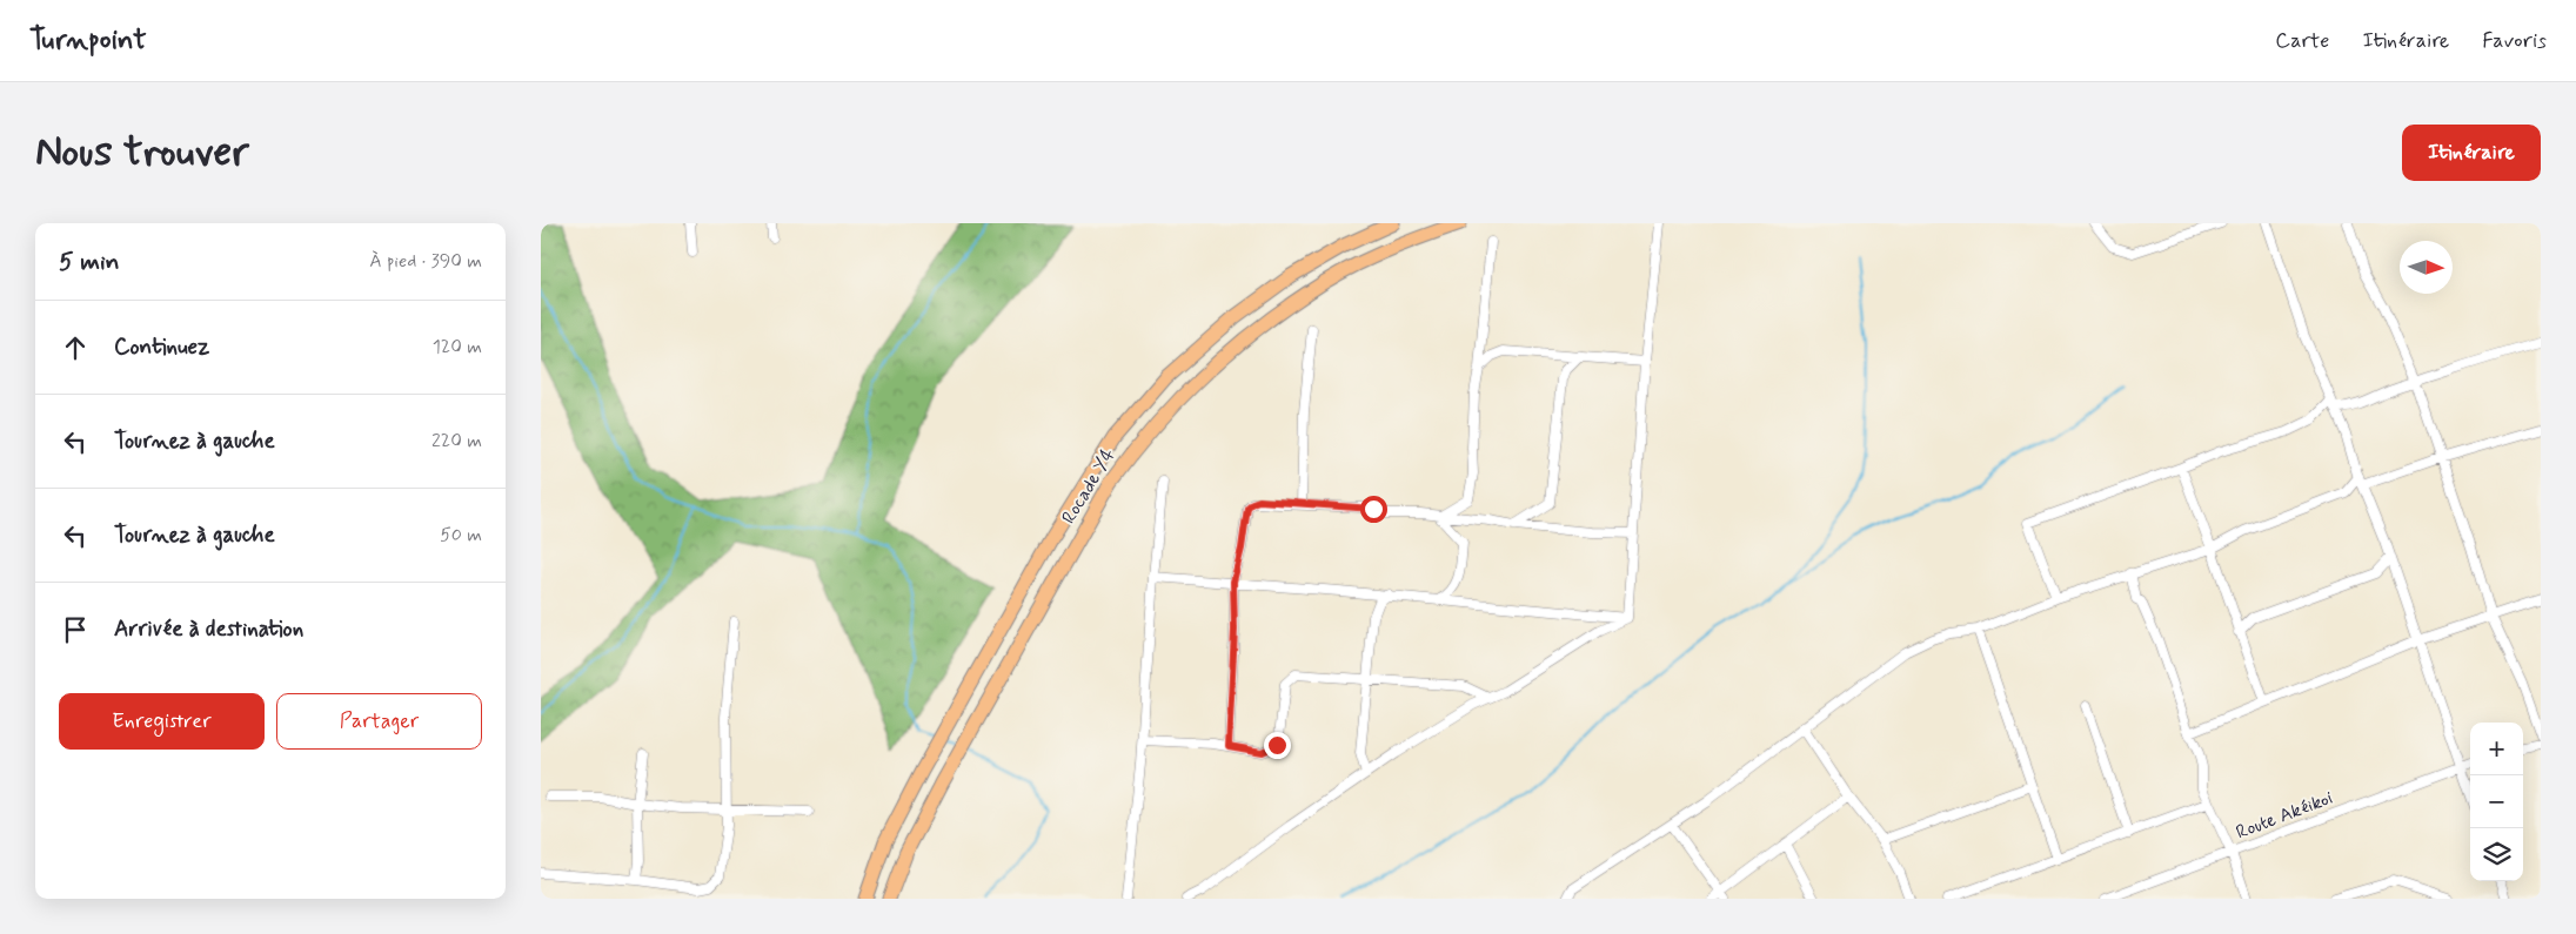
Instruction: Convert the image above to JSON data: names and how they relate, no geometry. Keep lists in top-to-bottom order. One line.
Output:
{"streets":{"highway":["Rocade Y4"],"street":["Route Akéikoi"]},"north":"right","page":{"header":"Turnpoint","nav":["Carte","Itinéraire","Favoris"],"buttons":["Itinéraire",["Enregistrer","Partager"]],"title":"Nous trouver","heading":["5 min","À pied · 390 m"],"list":[["Continuez","120 m"],["Tournez à gauche","220 m"],["Tournez à gauche","50 m"],"Arrivée à destination"],"map_buttons":["+","−"]}}
